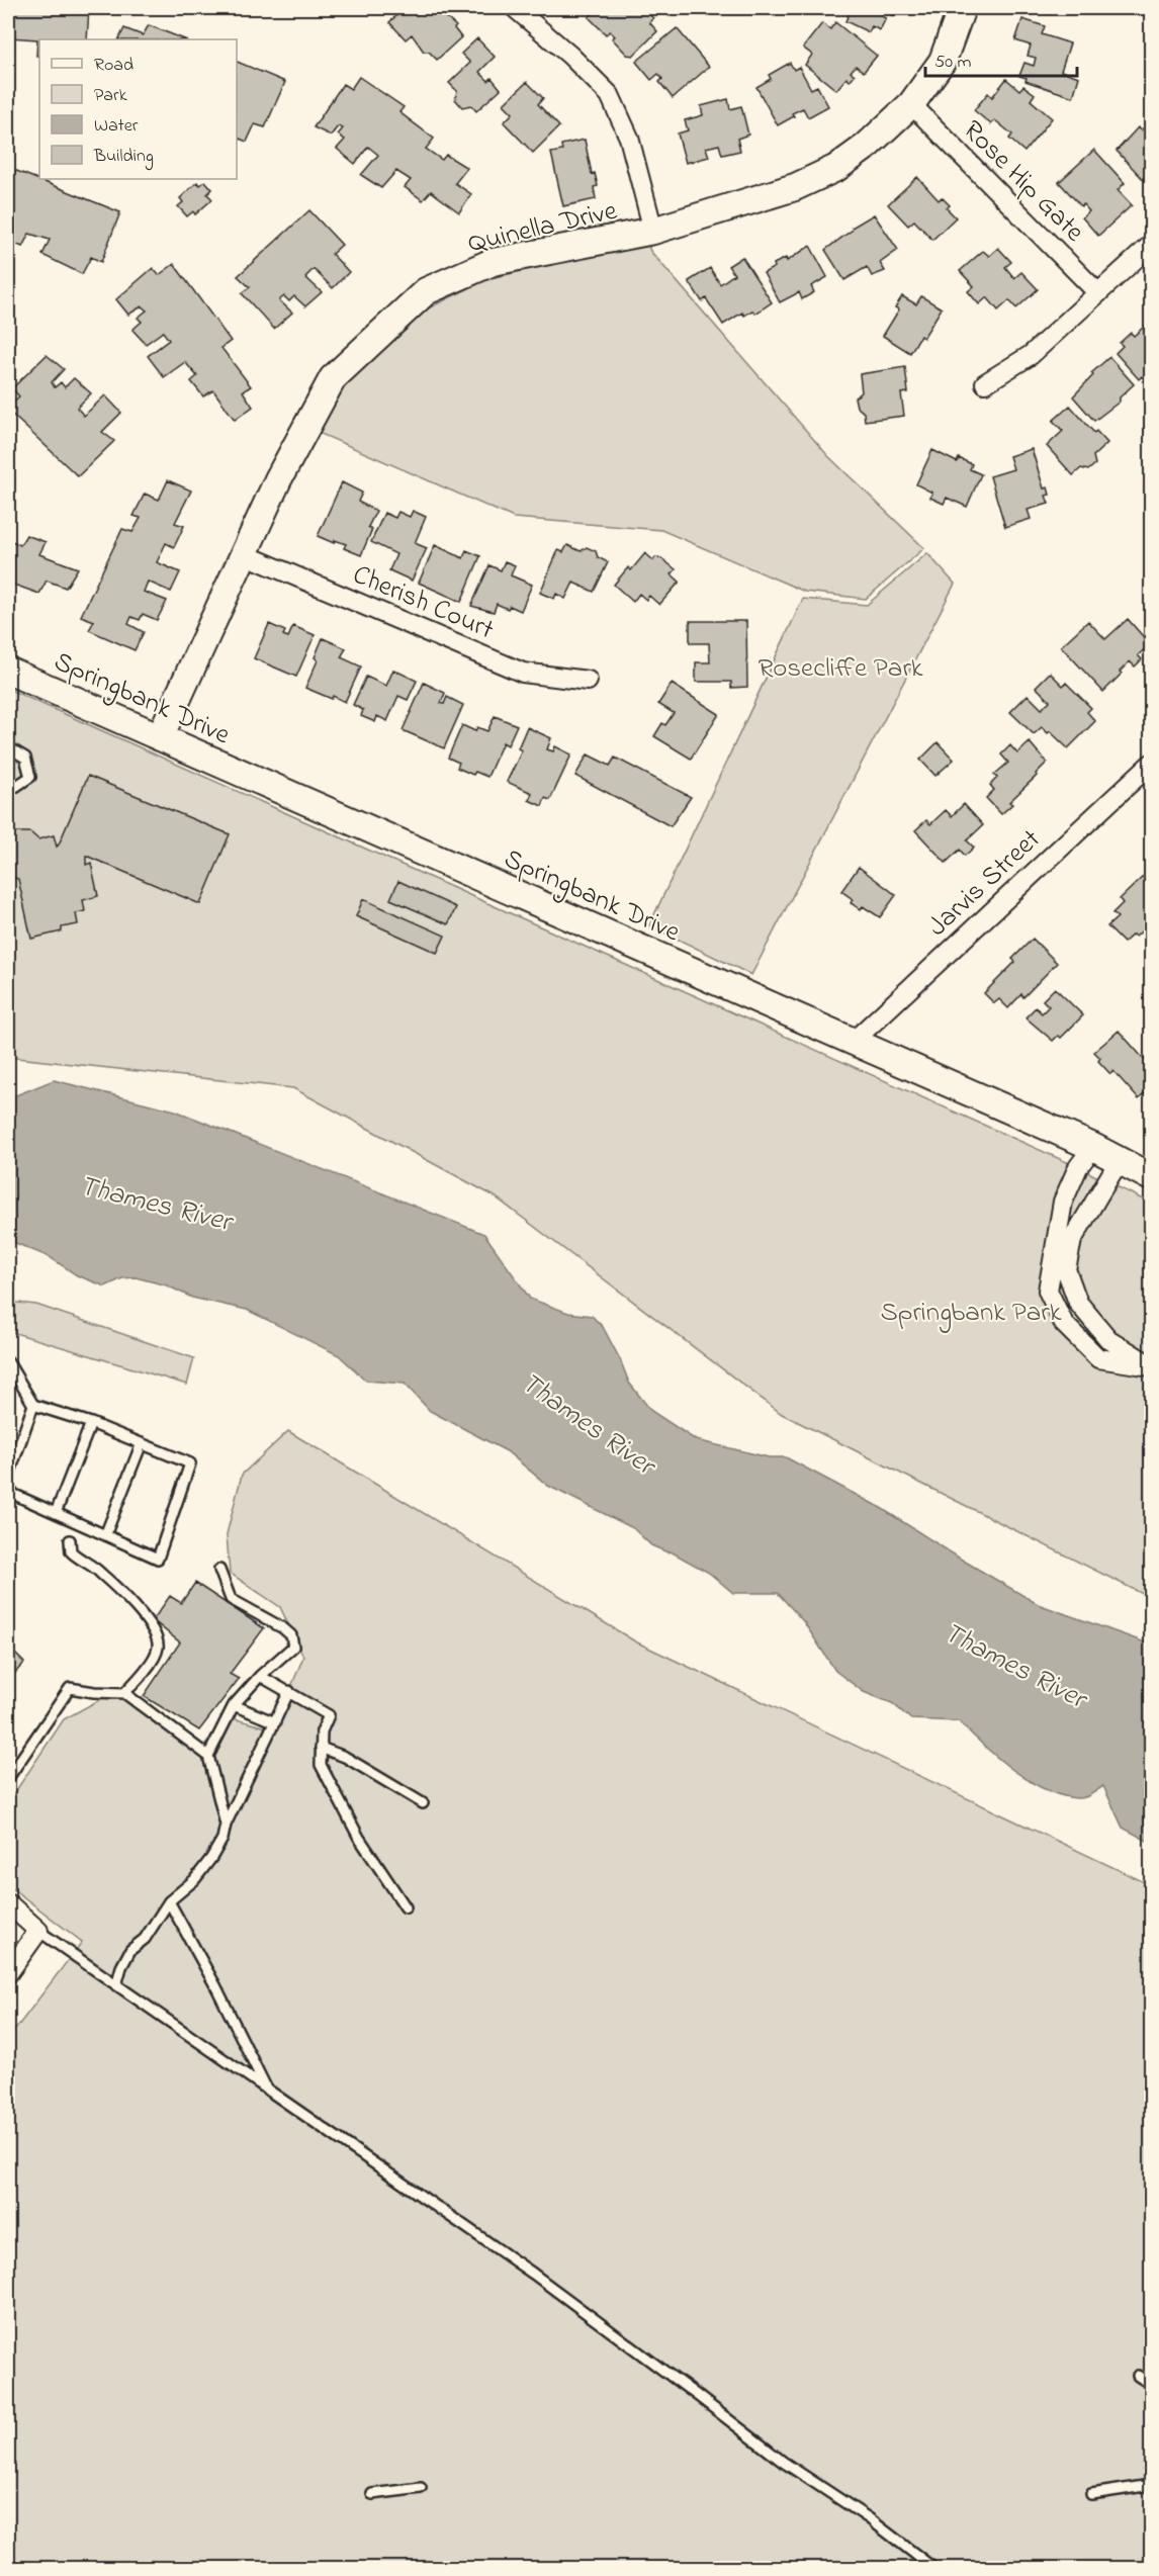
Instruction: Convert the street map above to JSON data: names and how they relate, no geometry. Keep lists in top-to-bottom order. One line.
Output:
{"streets":{"main road":["Quinella Drive","Springbank Drive"],"street":["Rose Hip Gate","Cherish Court","Jarvis Street"]},"crossings":[["Rose Hip Gate","Quinella Drive"],["Quinella Drive","Cherish Court"],["Quinella Drive","Springbank Drive"],["Springbank Drive","Jarvis Street"]],"water":["Thames River"],"parks":["Rosecliffe Park","Springbank Park"],"legend":["Road","Park","Water","Building"],"scale_bar":"50 m"}
